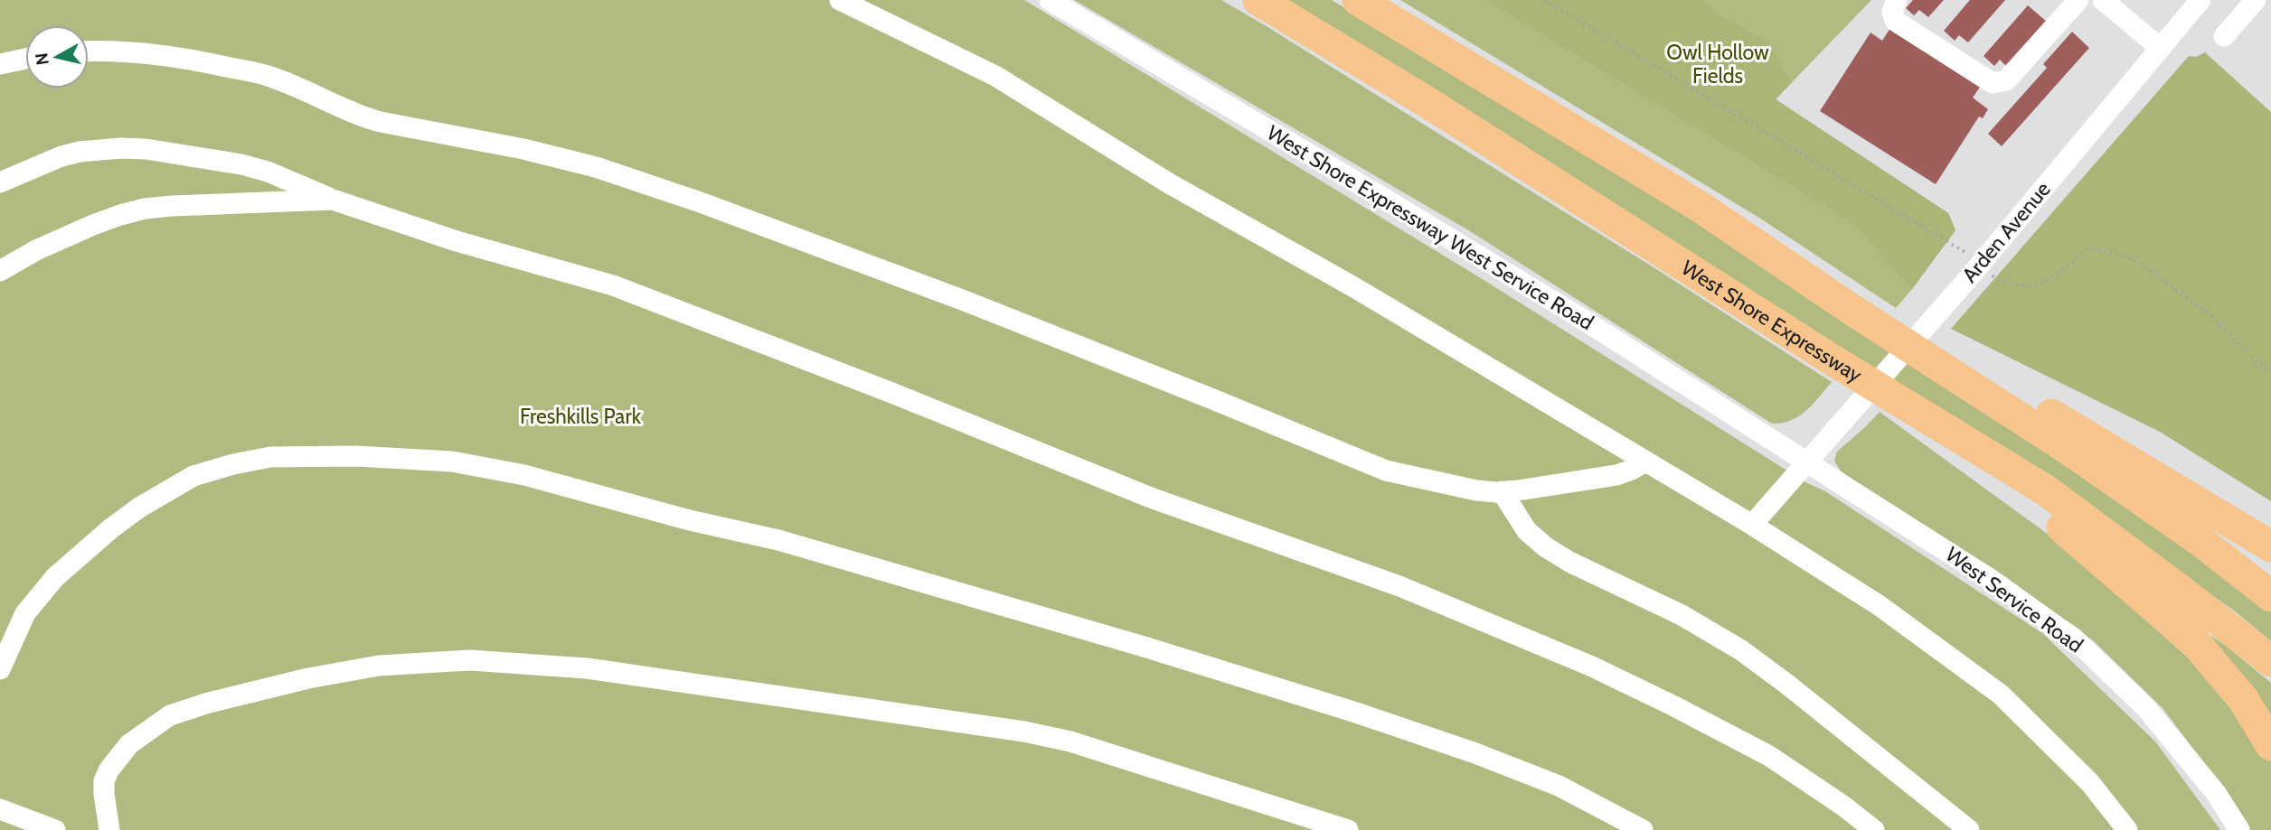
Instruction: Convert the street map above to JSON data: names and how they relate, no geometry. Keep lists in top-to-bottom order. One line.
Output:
{"streets":{"highway":["West Shore Expressway"],"street":["West Shore Expressway West Service Road","Arden Avenue","West Service Road"]},"crossings":[["West Shore Expressway West Service Road","Arden Avenue"],["West Shore Expressway West Service Road","West Service Road"],["Arden Avenue","West Service Road"]],"parks":["Owl Hollow Fields","Freshkills Park"],"north":"left"}
